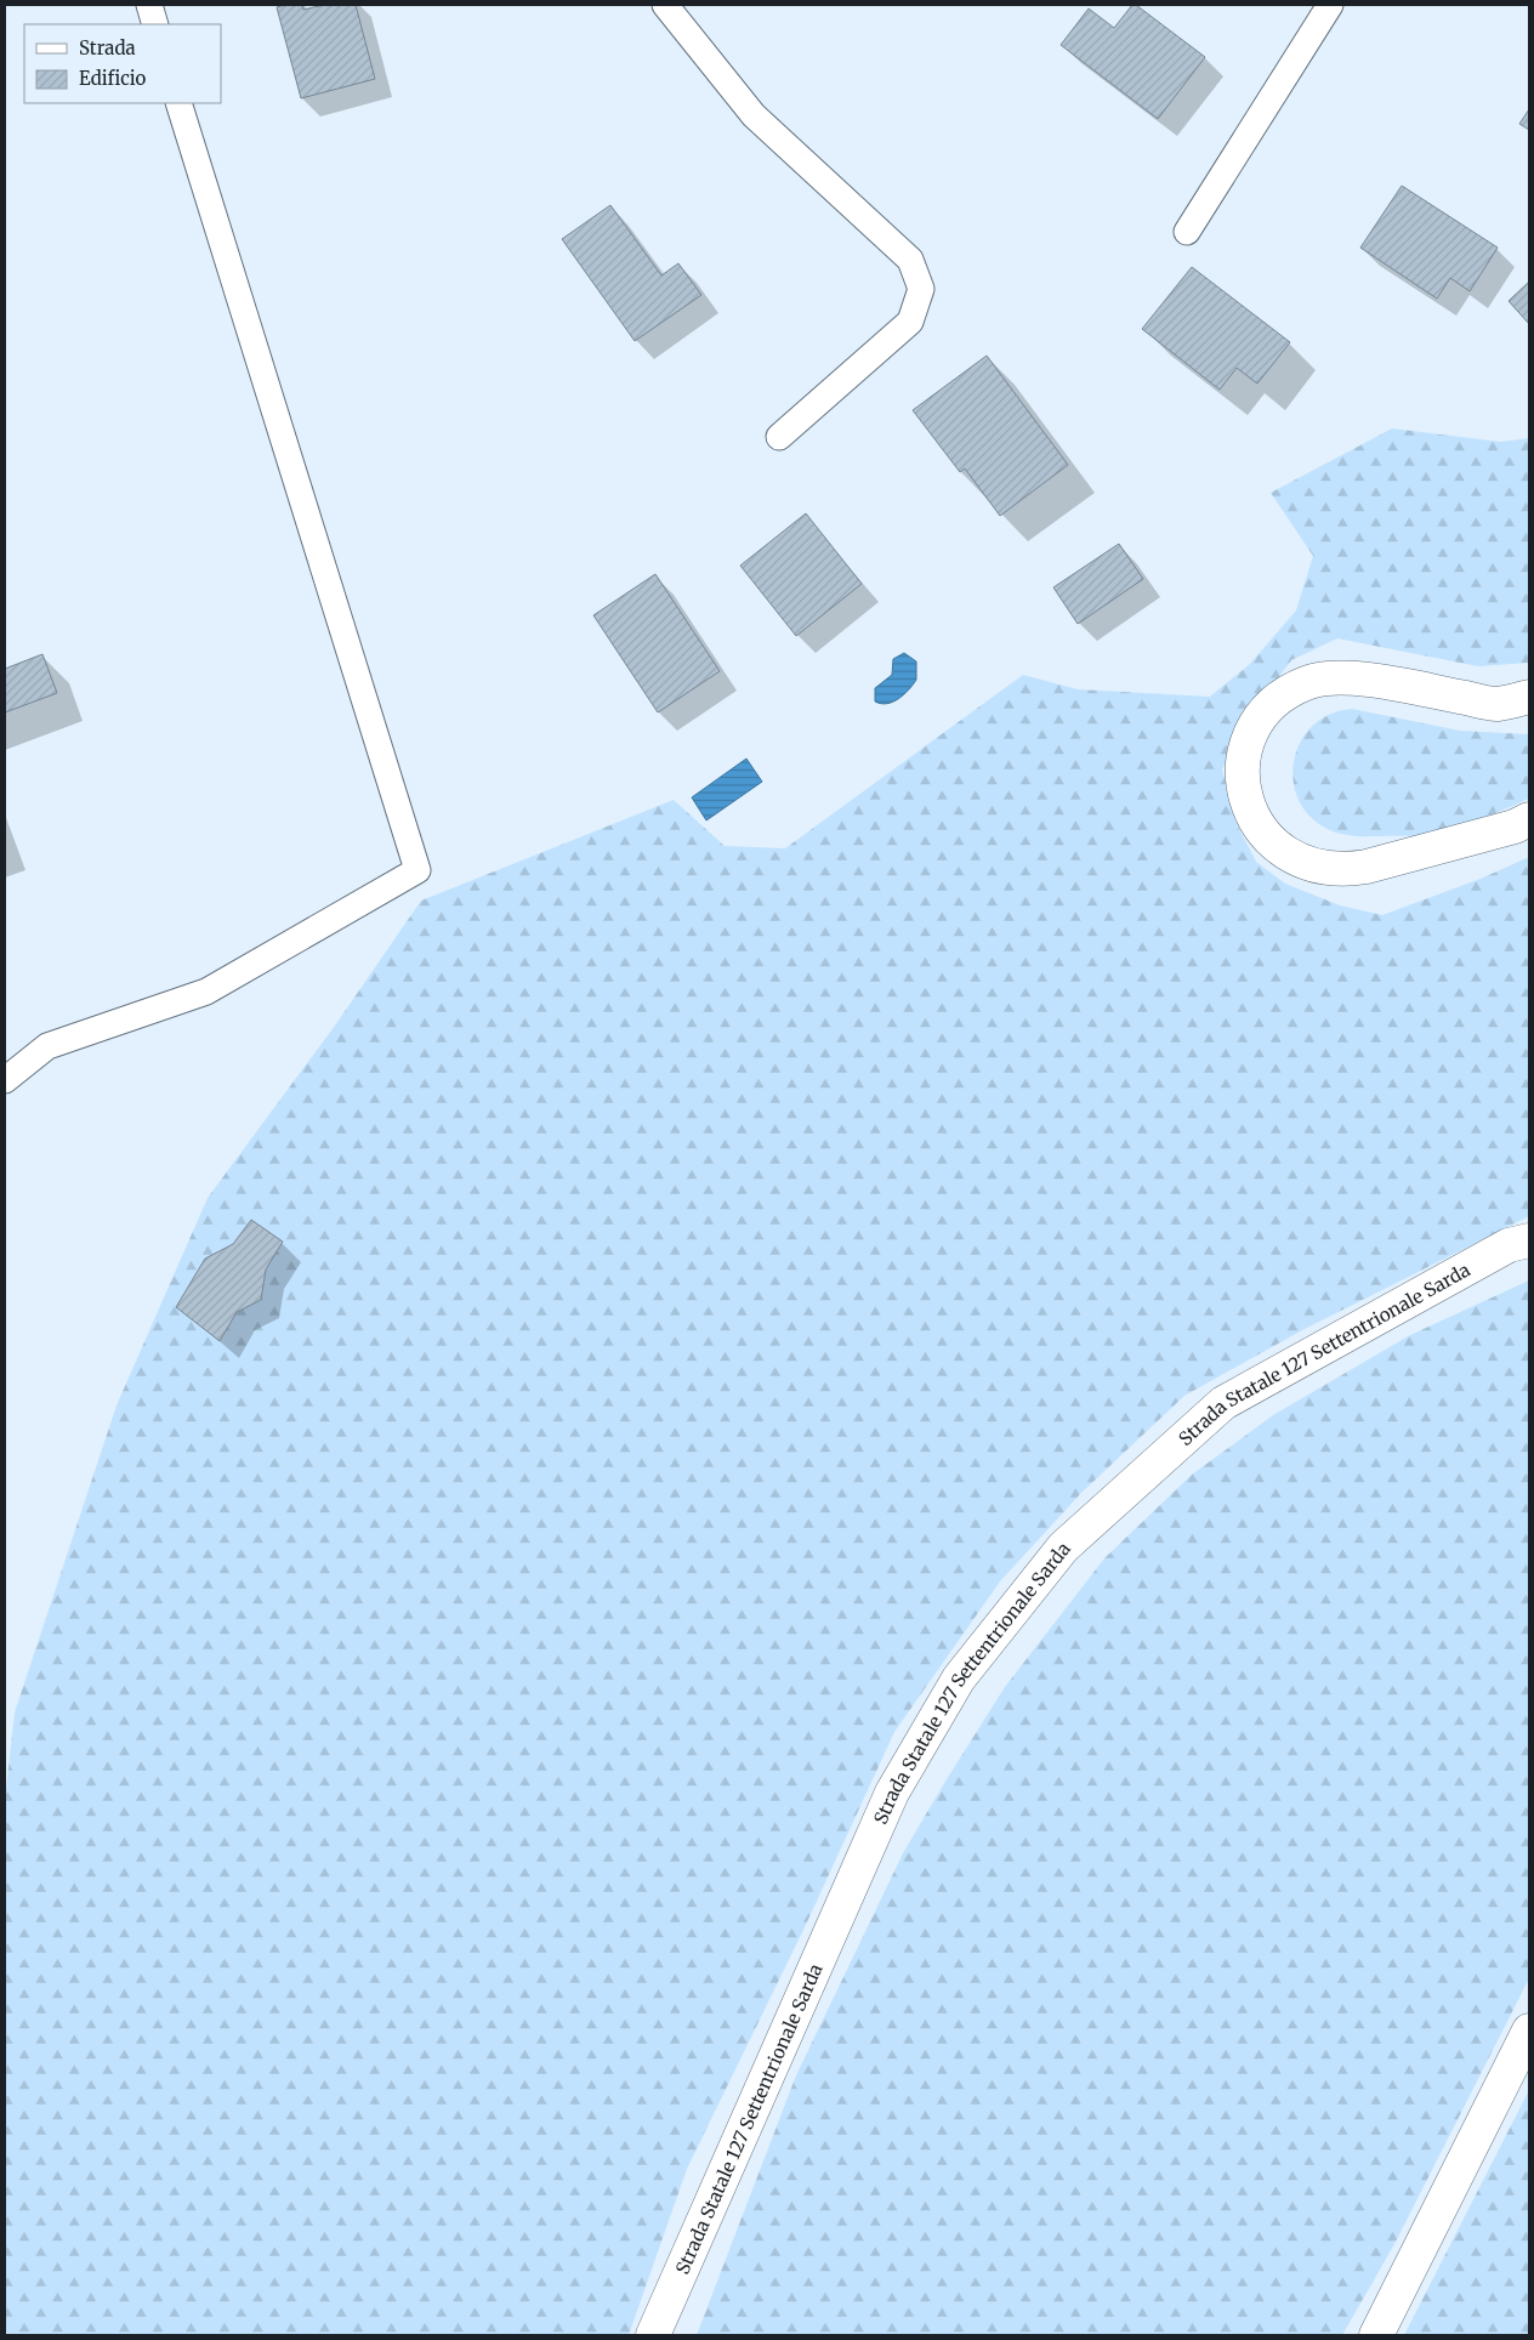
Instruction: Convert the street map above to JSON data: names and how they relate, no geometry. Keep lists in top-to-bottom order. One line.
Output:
{"streets":{"main road":["Strada Statale 127 Settentrionale Sarda"]},"legend":["Strada","Edificio"]}
